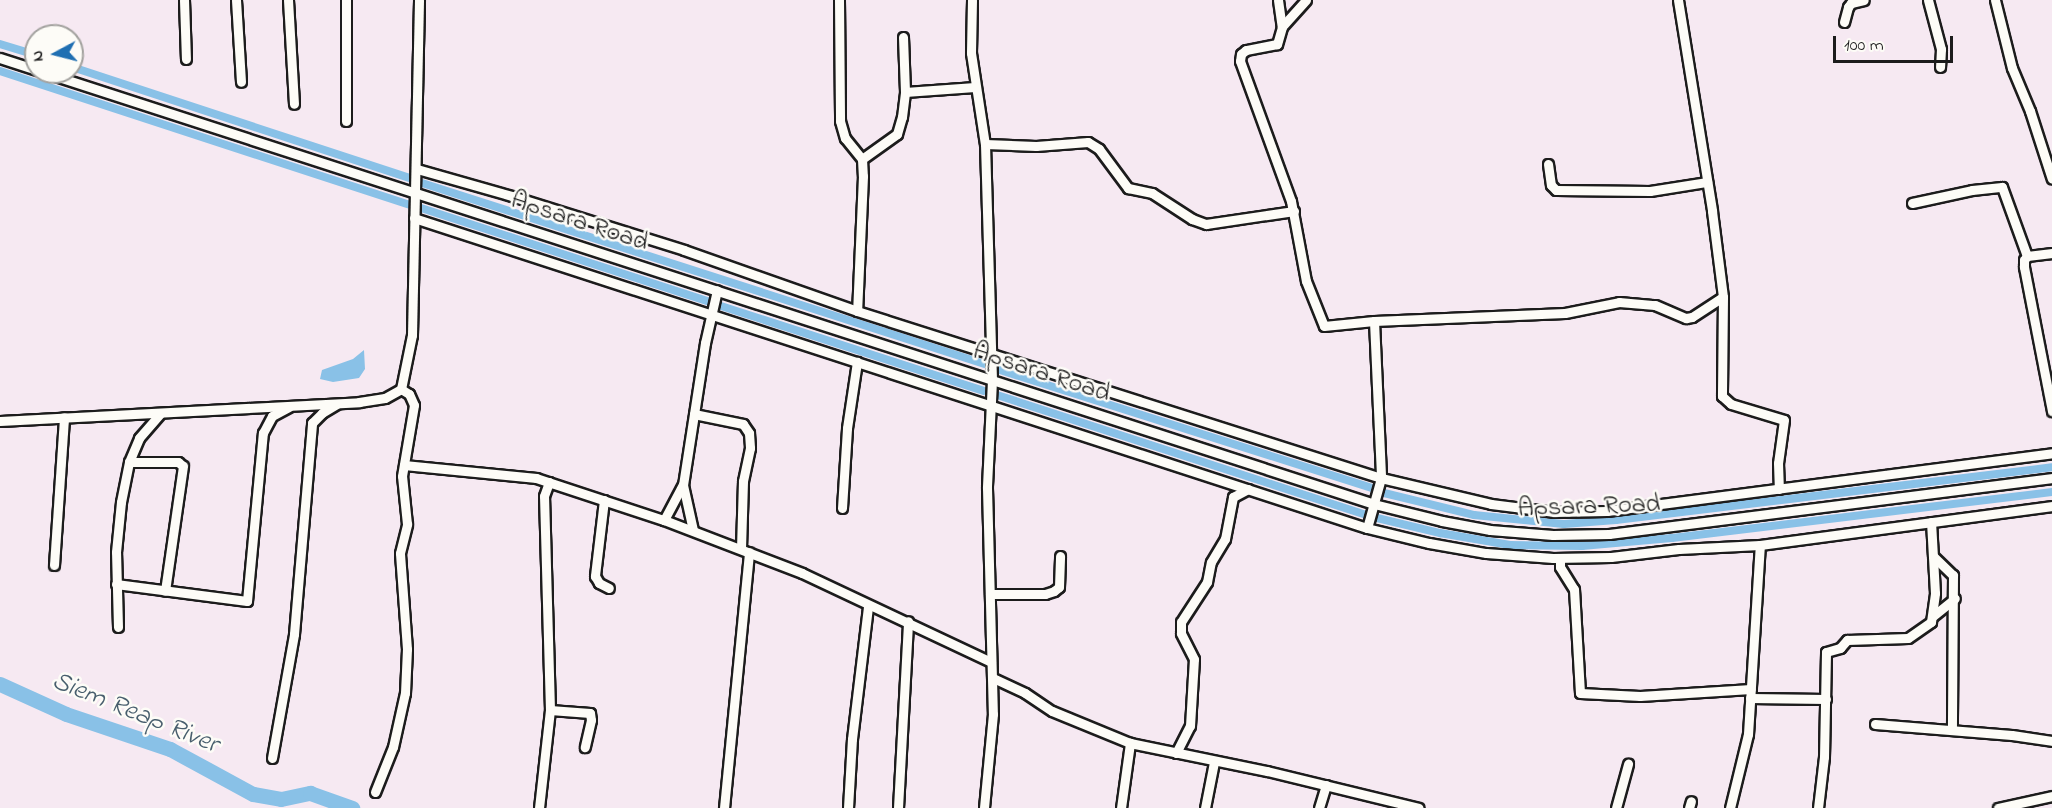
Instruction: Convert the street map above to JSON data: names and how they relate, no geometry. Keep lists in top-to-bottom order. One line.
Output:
{"streets":{"street":["Apsara Road"]},"water":["Siem Reap River"],"scale_bar":"100 m","north":"left"}
